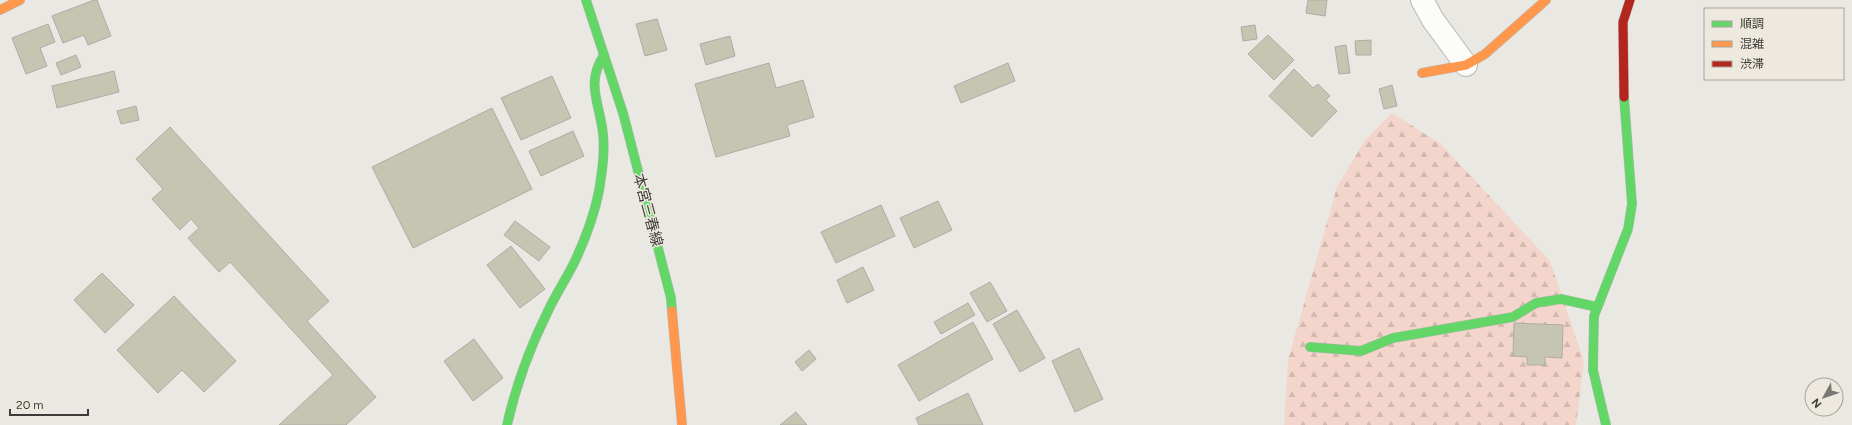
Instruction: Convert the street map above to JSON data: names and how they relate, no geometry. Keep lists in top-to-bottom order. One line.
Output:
{"streets":{"street":["本宮三春線"]},"legend":["順調","混雑","渋滞"],"scale_bar":"20 m","north":"bottom left"}
